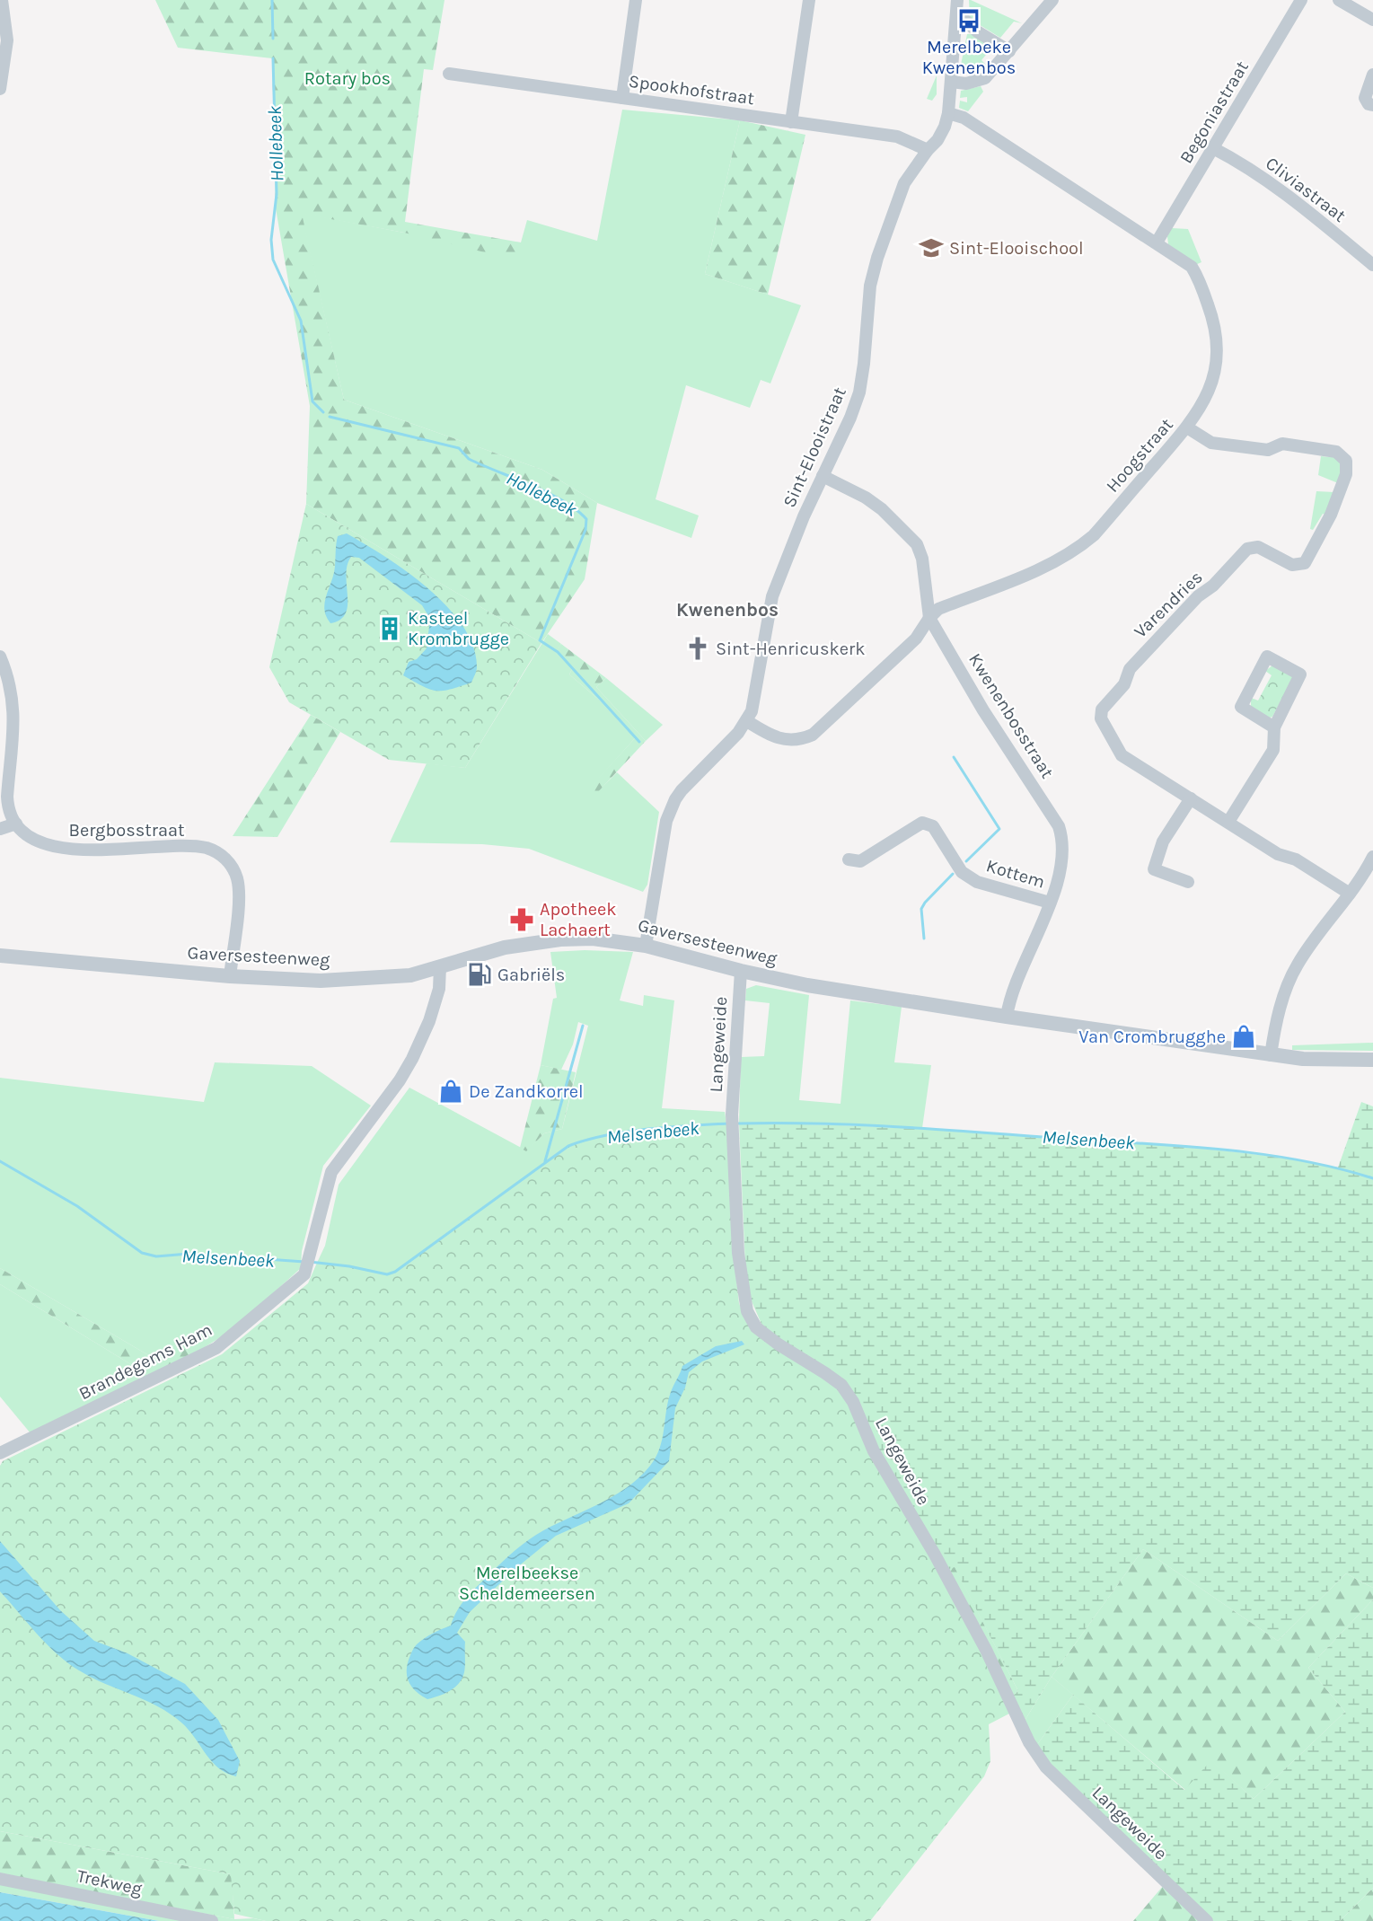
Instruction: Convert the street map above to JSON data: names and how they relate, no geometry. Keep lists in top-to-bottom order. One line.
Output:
{"streets":{"street":["Spookhofstraat","Begoniastraat","Cliviastraat","Sint-Elooistraat","Hoogstraat","Varendries","Kwenenbosstraat","Bergbosstraat","Kottem","Gaversesteenweg","Langeweide","Brandegems Ham","Trekweg"]},"crossings":[["Spookhofstraat","Sint-Elooistraat"],["Begoniastraat","Cliviastraat"],["Begoniastraat","Hoogstraat"],["Sint-Elooistraat","Hoogstraat"],["Sint-Elooistraat","Kwenenbosstraat"],["Sint-Elooistraat","Gaversesteenweg"],["Hoogstraat","Varendries"],["Hoogstraat","Kwenenbosstraat"],["Kwenenbosstraat","Kottem"],["Kwenenbosstraat","Gaversesteenweg"],["Bergbosstraat","Gaversesteenweg"],["Gaversesteenweg","Langeweide"],["Gaversesteenweg","Brandegems Ham"]],"districts":["Kwenenbos"],"water":["Hollebeek","Melsenbeek"],"parks":["Rotary bos","Merelbeekse Scheldemeersen"],"places":{"bus stop":["Merelbeke Kwenenbos"],"school or university":["Sint-Elooischool"],"building":["Kasteel Krombrugge"],"church":["Sint-Henricuskerk"],"pharmacy":["Apotheek Lachaert"],"fuel station":["Gabriëls"],"shop":["Van Crombrugghe","De Zandkorrel"]}}
